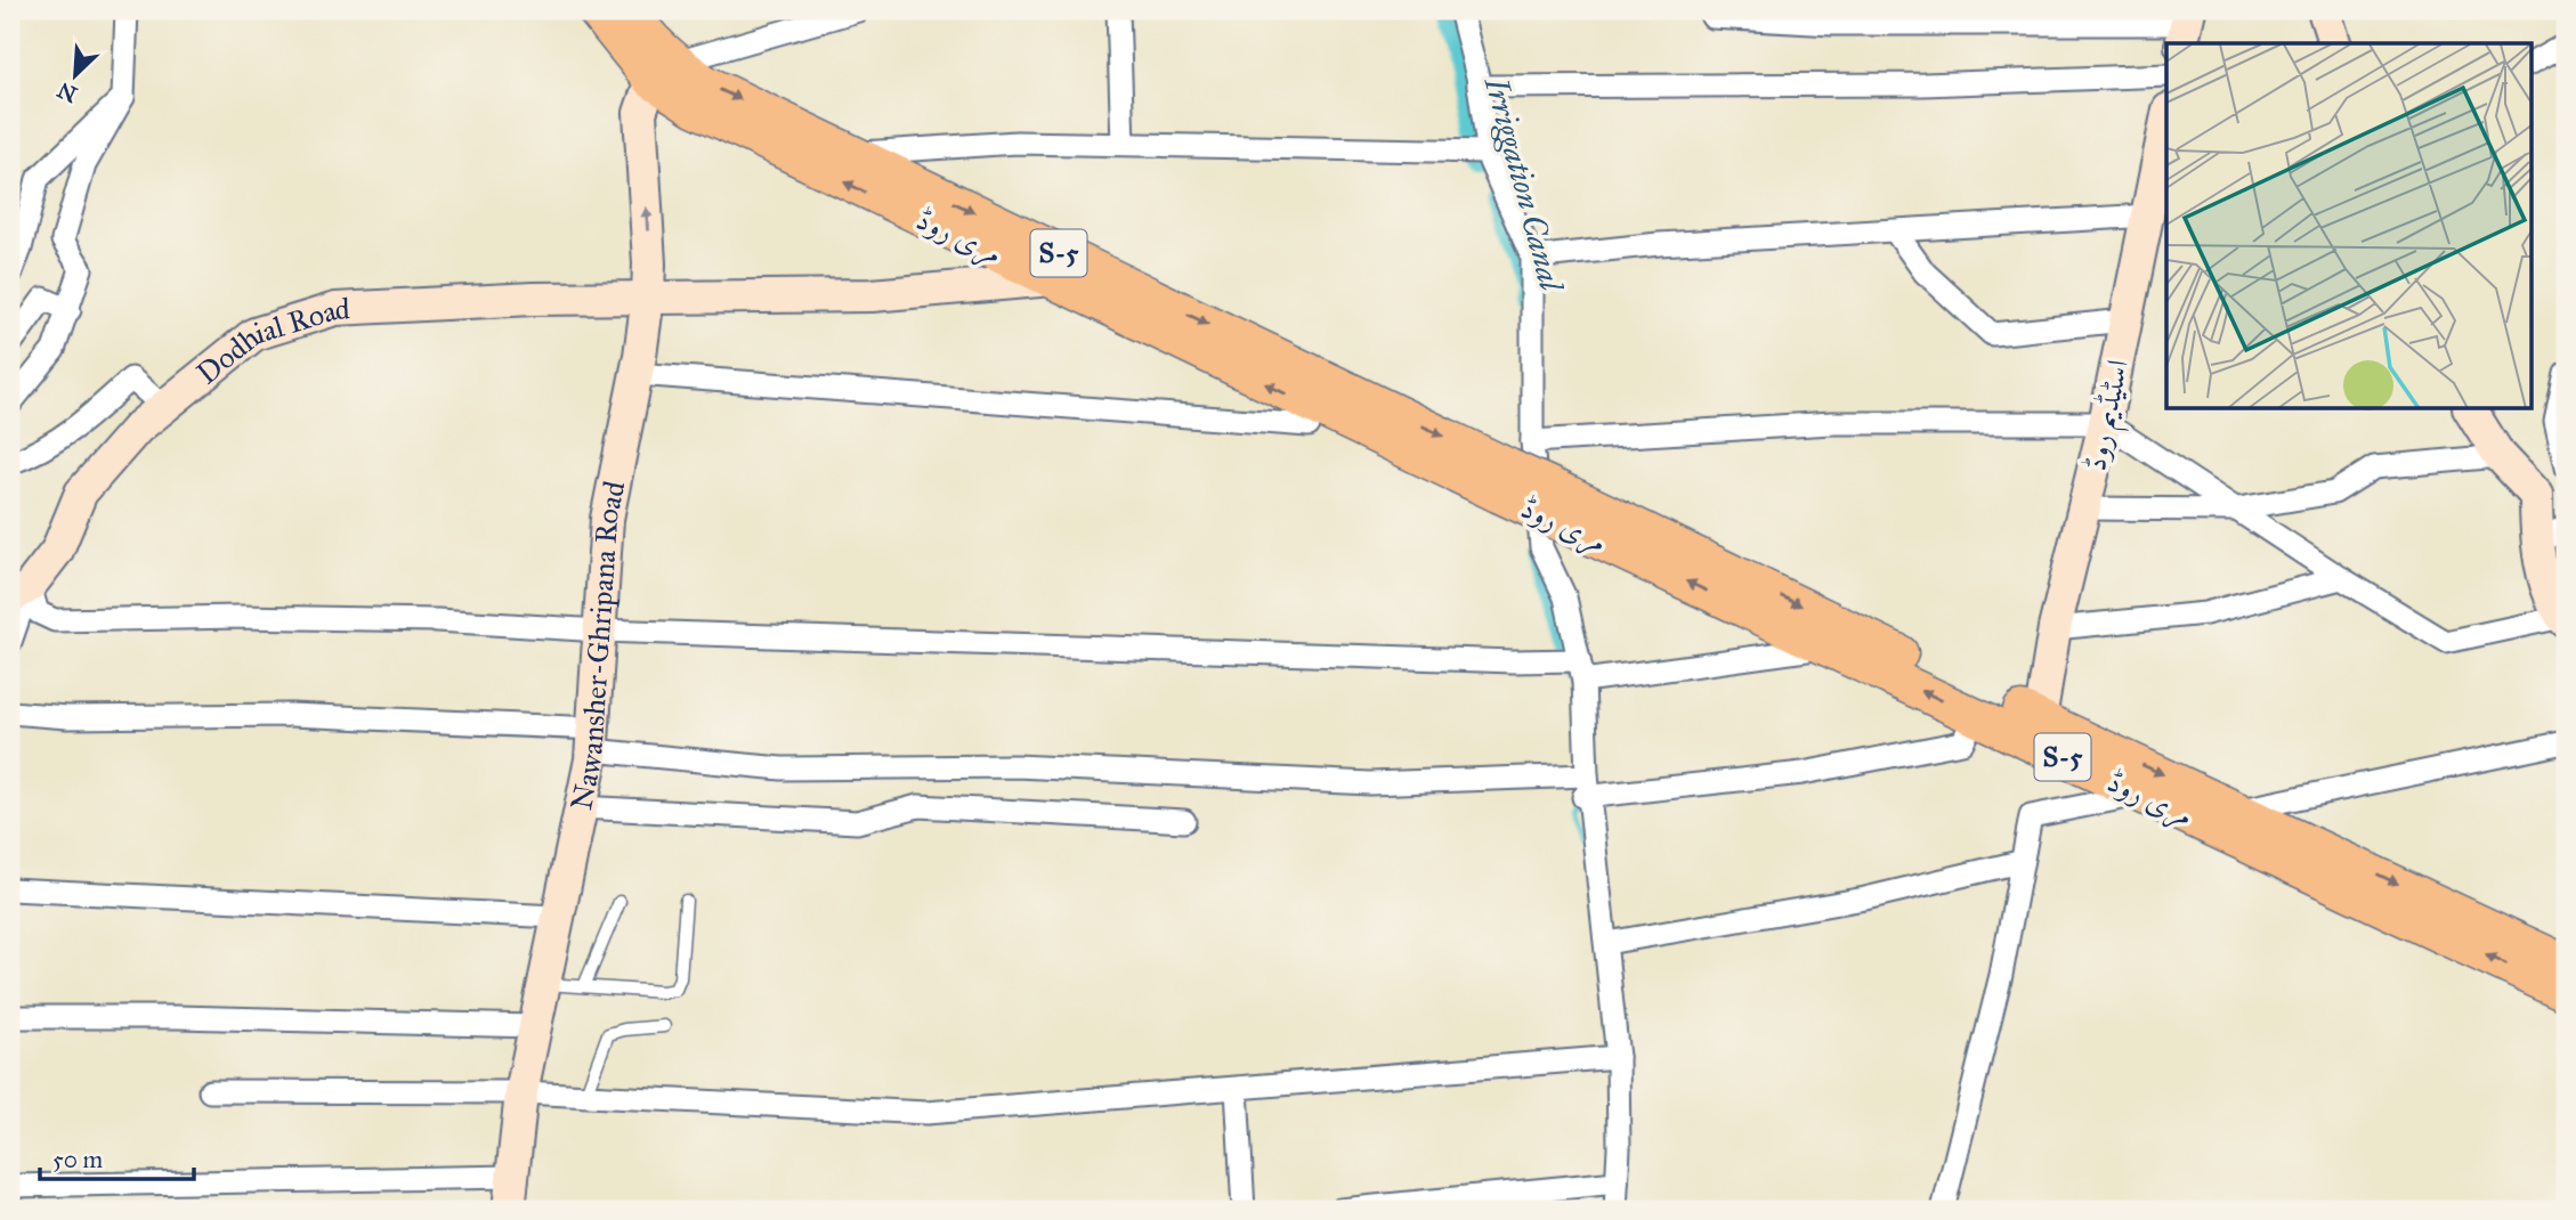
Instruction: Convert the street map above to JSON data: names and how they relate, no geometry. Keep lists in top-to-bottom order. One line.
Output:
{"streets":{"main road":["مری روڈ","S-5"],"street":["Dodhial Road","اسٹیڈیم روڈ","Nawansher-Ghripana Road"]},"crossings":[["مری روڈ","Dodhial Road"],["مری روڈ","اسٹیڈیم روڈ"],["مری روڈ","Nawansher-Ghripana Road"],["Dodhial Road","Nawansher-Ghripana Road"]],"water":["Irriggation Canal"],"scale_bar":"50 m","north":"bottom left"}
